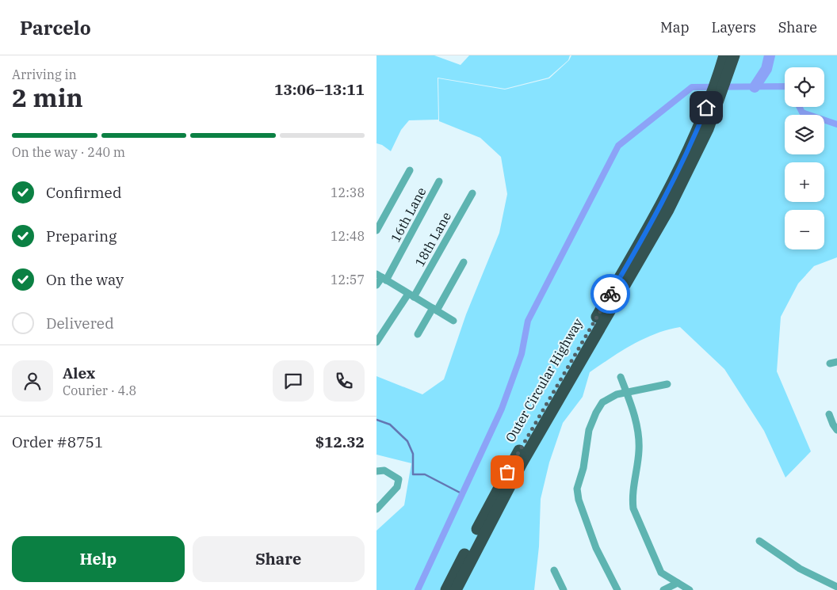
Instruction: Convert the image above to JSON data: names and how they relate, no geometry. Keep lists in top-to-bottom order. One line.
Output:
{"streets":{"highway":["Outer Circular Highway"],"street":["16th Lane","18th Lane"]},"page":{"header":"Parcelo","nav":["Map","Layers","Share"],"heading":["2 min","Arriving in","13:06–13:11"],"panel":["Alex","Courier · 4.8","Order #8751","$12.32"],"map_buttons":["+","−"],"bar":"On the way · 240 m","list":[["Confirmed","12:38"],["Preparing","12:48"],["On the way","12:57"],"Delivered"],"buttons":["Help","Share"]}}
